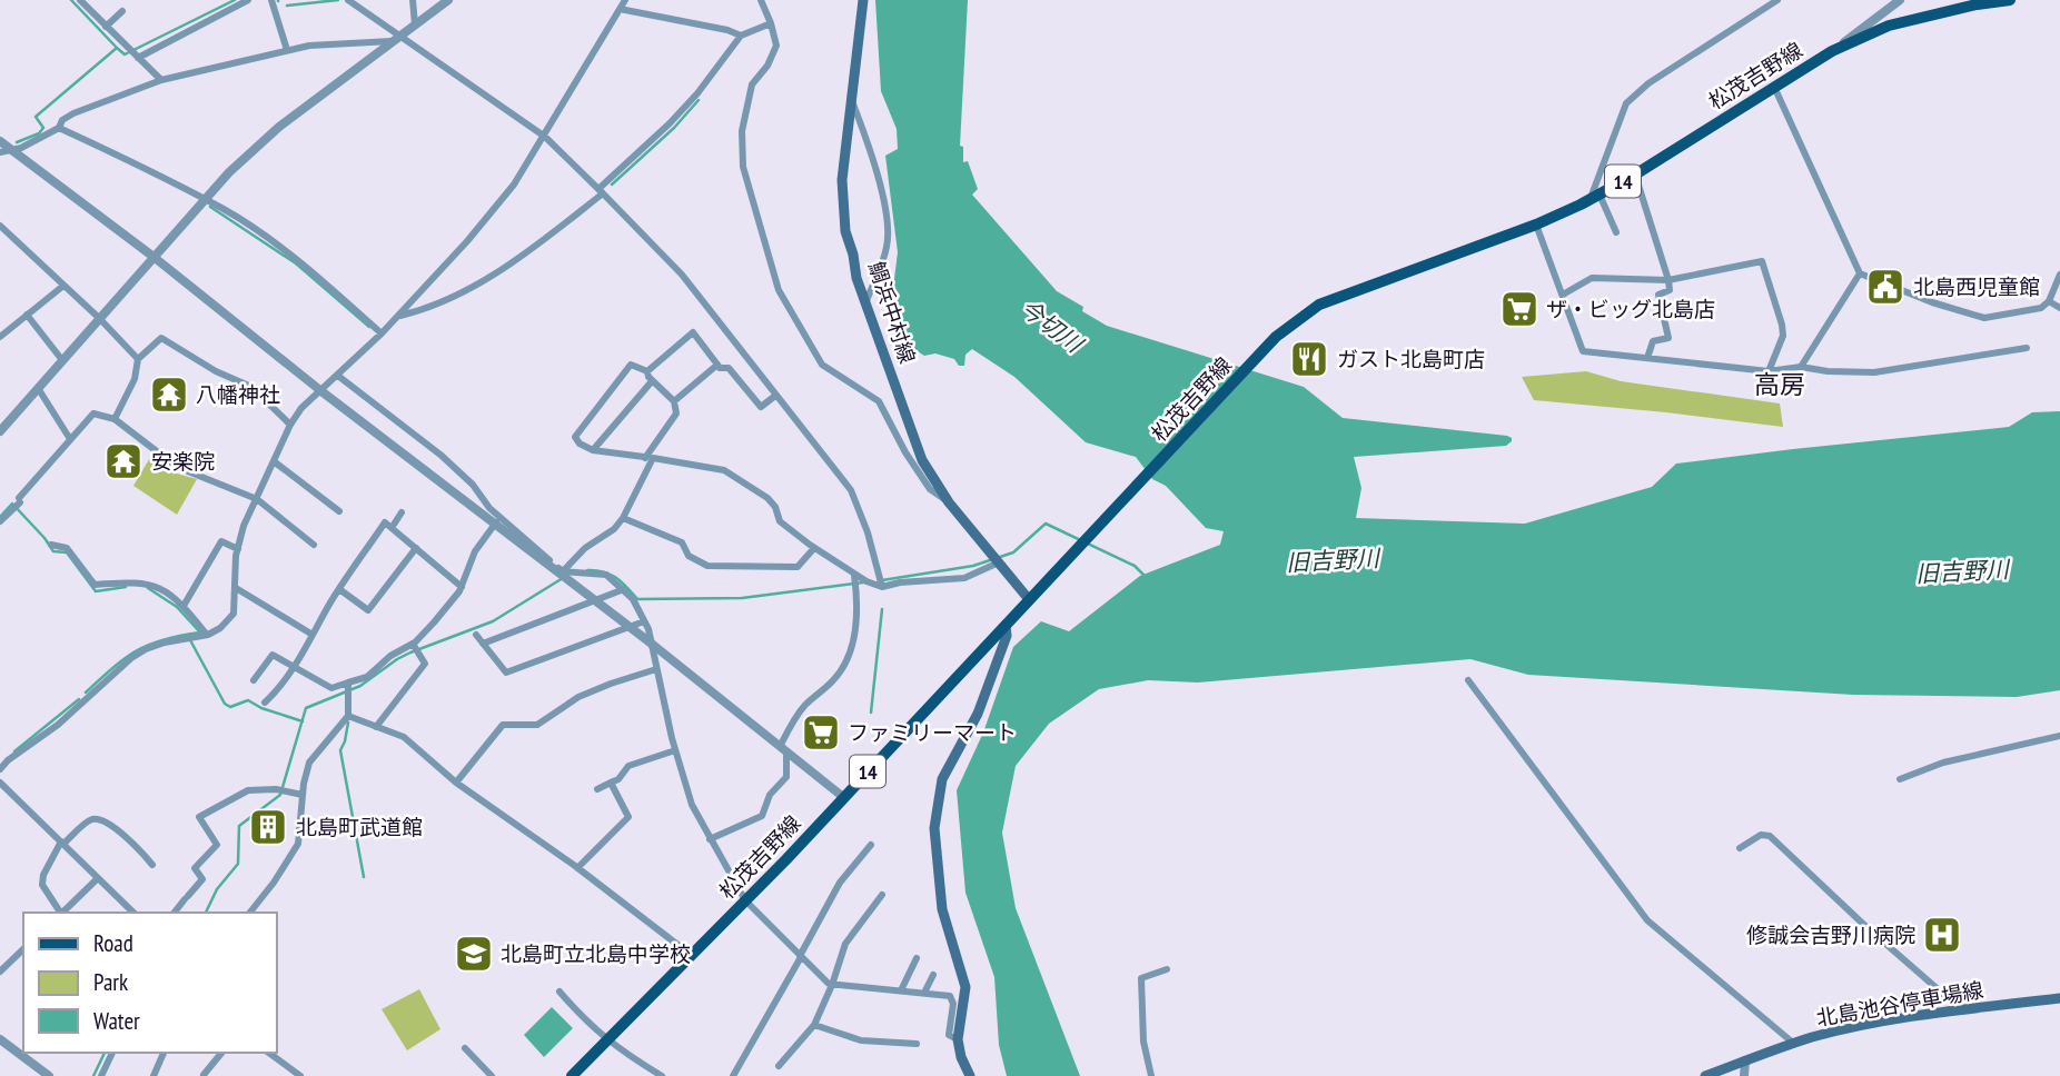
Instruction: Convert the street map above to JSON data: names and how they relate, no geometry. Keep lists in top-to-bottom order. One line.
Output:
{"streets":{"main road":["松茂吉野線","14","鯛浜中村線","北島池谷停車場線"]},"crossings":[["松茂吉野線","鯛浜中村線"]],"districts":["高房"],"water":["今切川","旧吉野川"],"places":{"public building":["北島西児童館"],"supermarket":["ザ・ビッグ北島店","ファミリーマート"],"restaurant":["ガスト北島町店"],"temple":["八幡神社","安楽院"],"building":["北島町武道館"],"hospital":["修誠会吉野川病院"],"school or university":["北島町立北島中学校"]},"legend":["Road","Park","Water"]}
